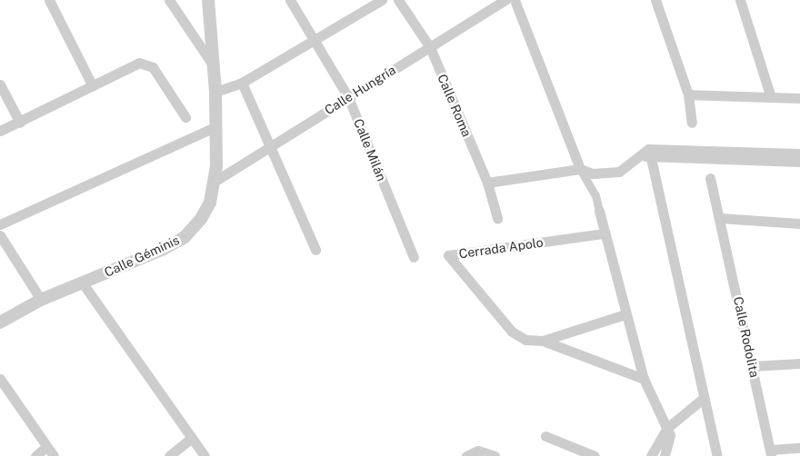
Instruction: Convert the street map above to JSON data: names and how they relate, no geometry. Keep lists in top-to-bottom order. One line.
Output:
{"streets":{"street":["Calle Hungría","Calle Roma","Calle Milán","Cerrada Apolo","Calle Géminis","Calle Rodolita"]},"crossings":[["Calle Hungría","Calle Roma"],["Calle Hungría","Calle Milán"],["Calle Hungría","Calle Géminis"]]}
